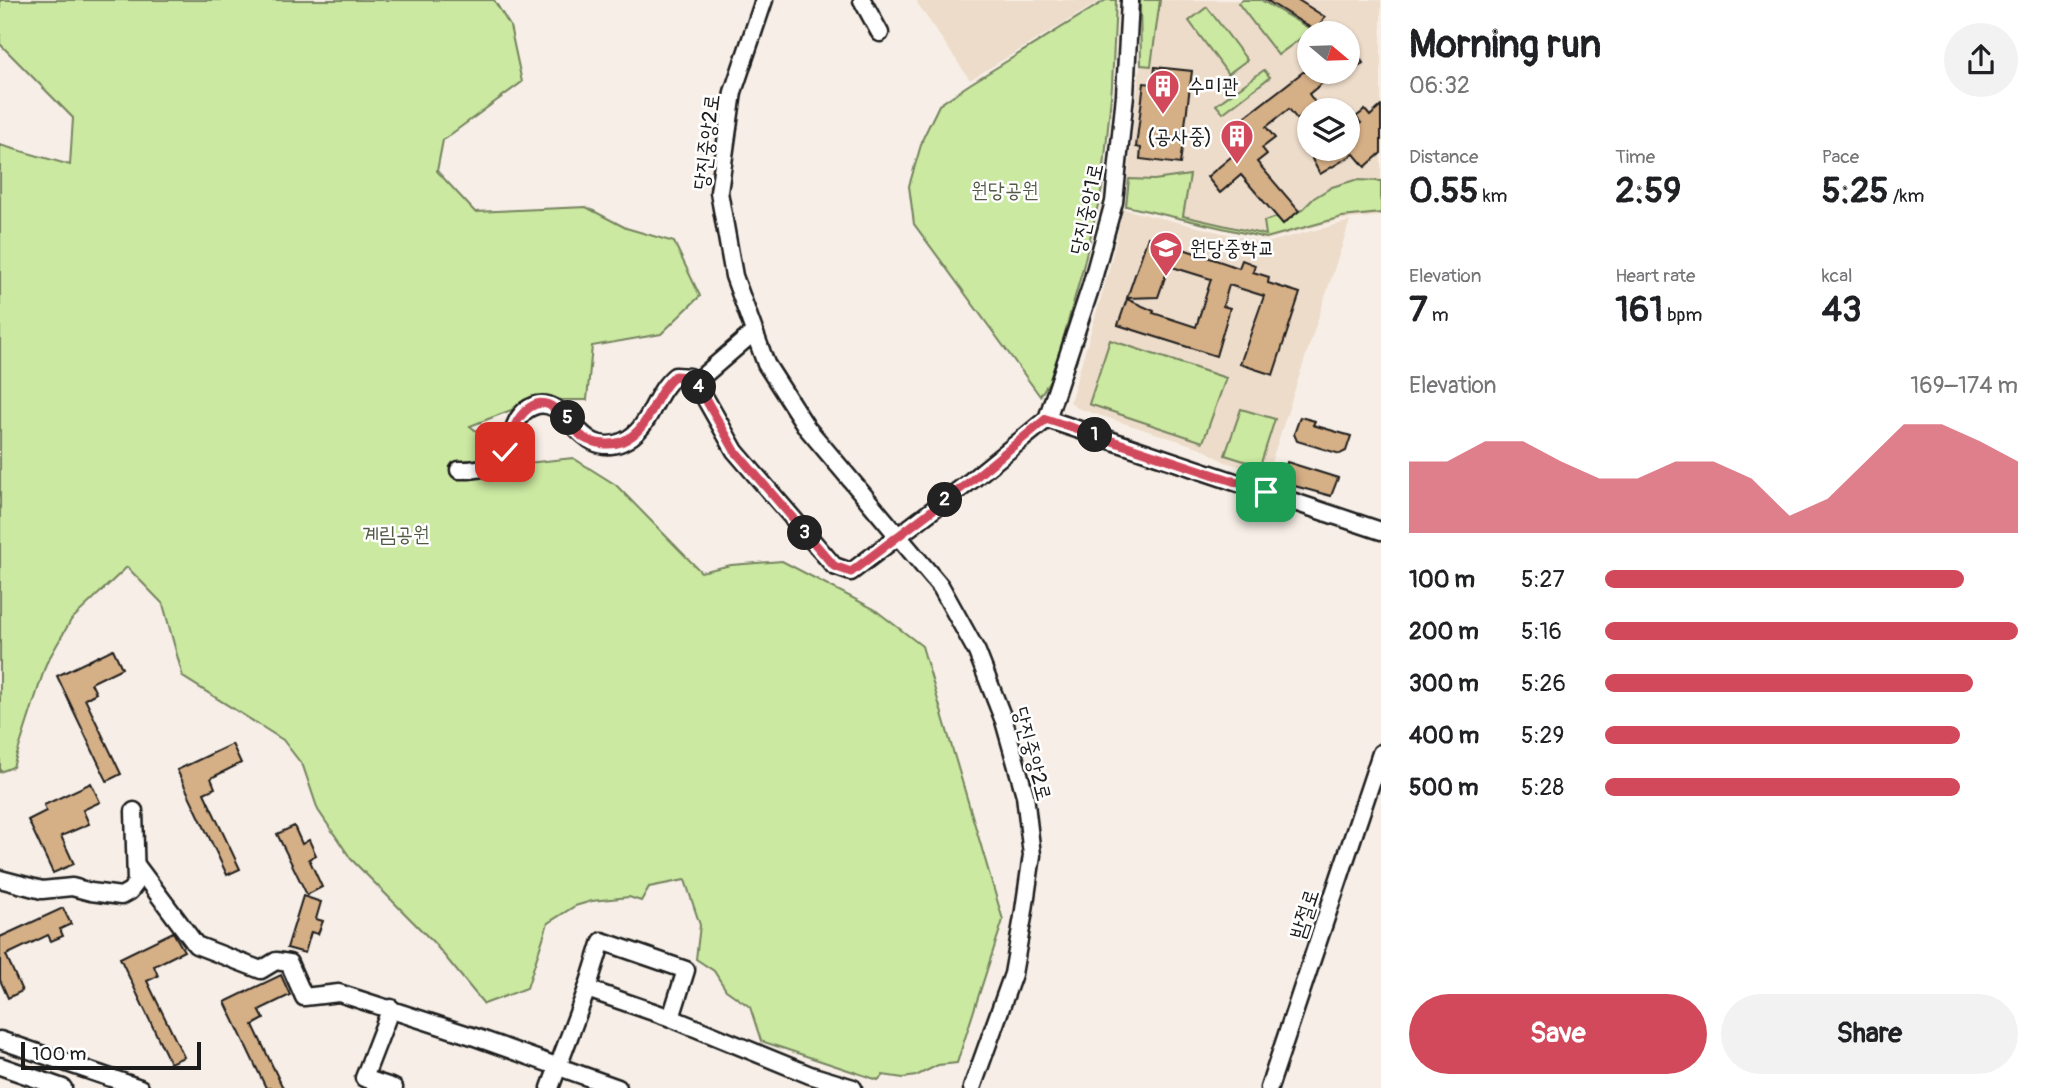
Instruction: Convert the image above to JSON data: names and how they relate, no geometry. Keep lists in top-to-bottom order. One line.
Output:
{"streets":{"street":["당진중앙2로","당진중앙1로","밤절로"]},"parks":["원당공원","계림공원"],"places":{"building":["수미관","(공사중)"],"school or university":["원당중학교"]},"scale_bar":"100 m","north":"right","page":{"heading":["Morning run","06:32"],"stats":[["Distance","0.55 km"],["Time","2:59"],["Pace","5:25 /km"],["Elevation","7 m"],["Heart rate","161 bpm"],["kcal","43"]],"chart":["Elevation","169–174 m"],"pins":["4","5","1","2","3"],"list":[{"name":"100 m","note":"5:27"},{"name":"200 m","note":"5:16"},{"name":"300 m","note":"5:26"},{"name":"400 m","note":"5:29"},{"name":"500 m","note":"5:28"}],"buttons":["Save","Share"],"scale":"100 m"}}
